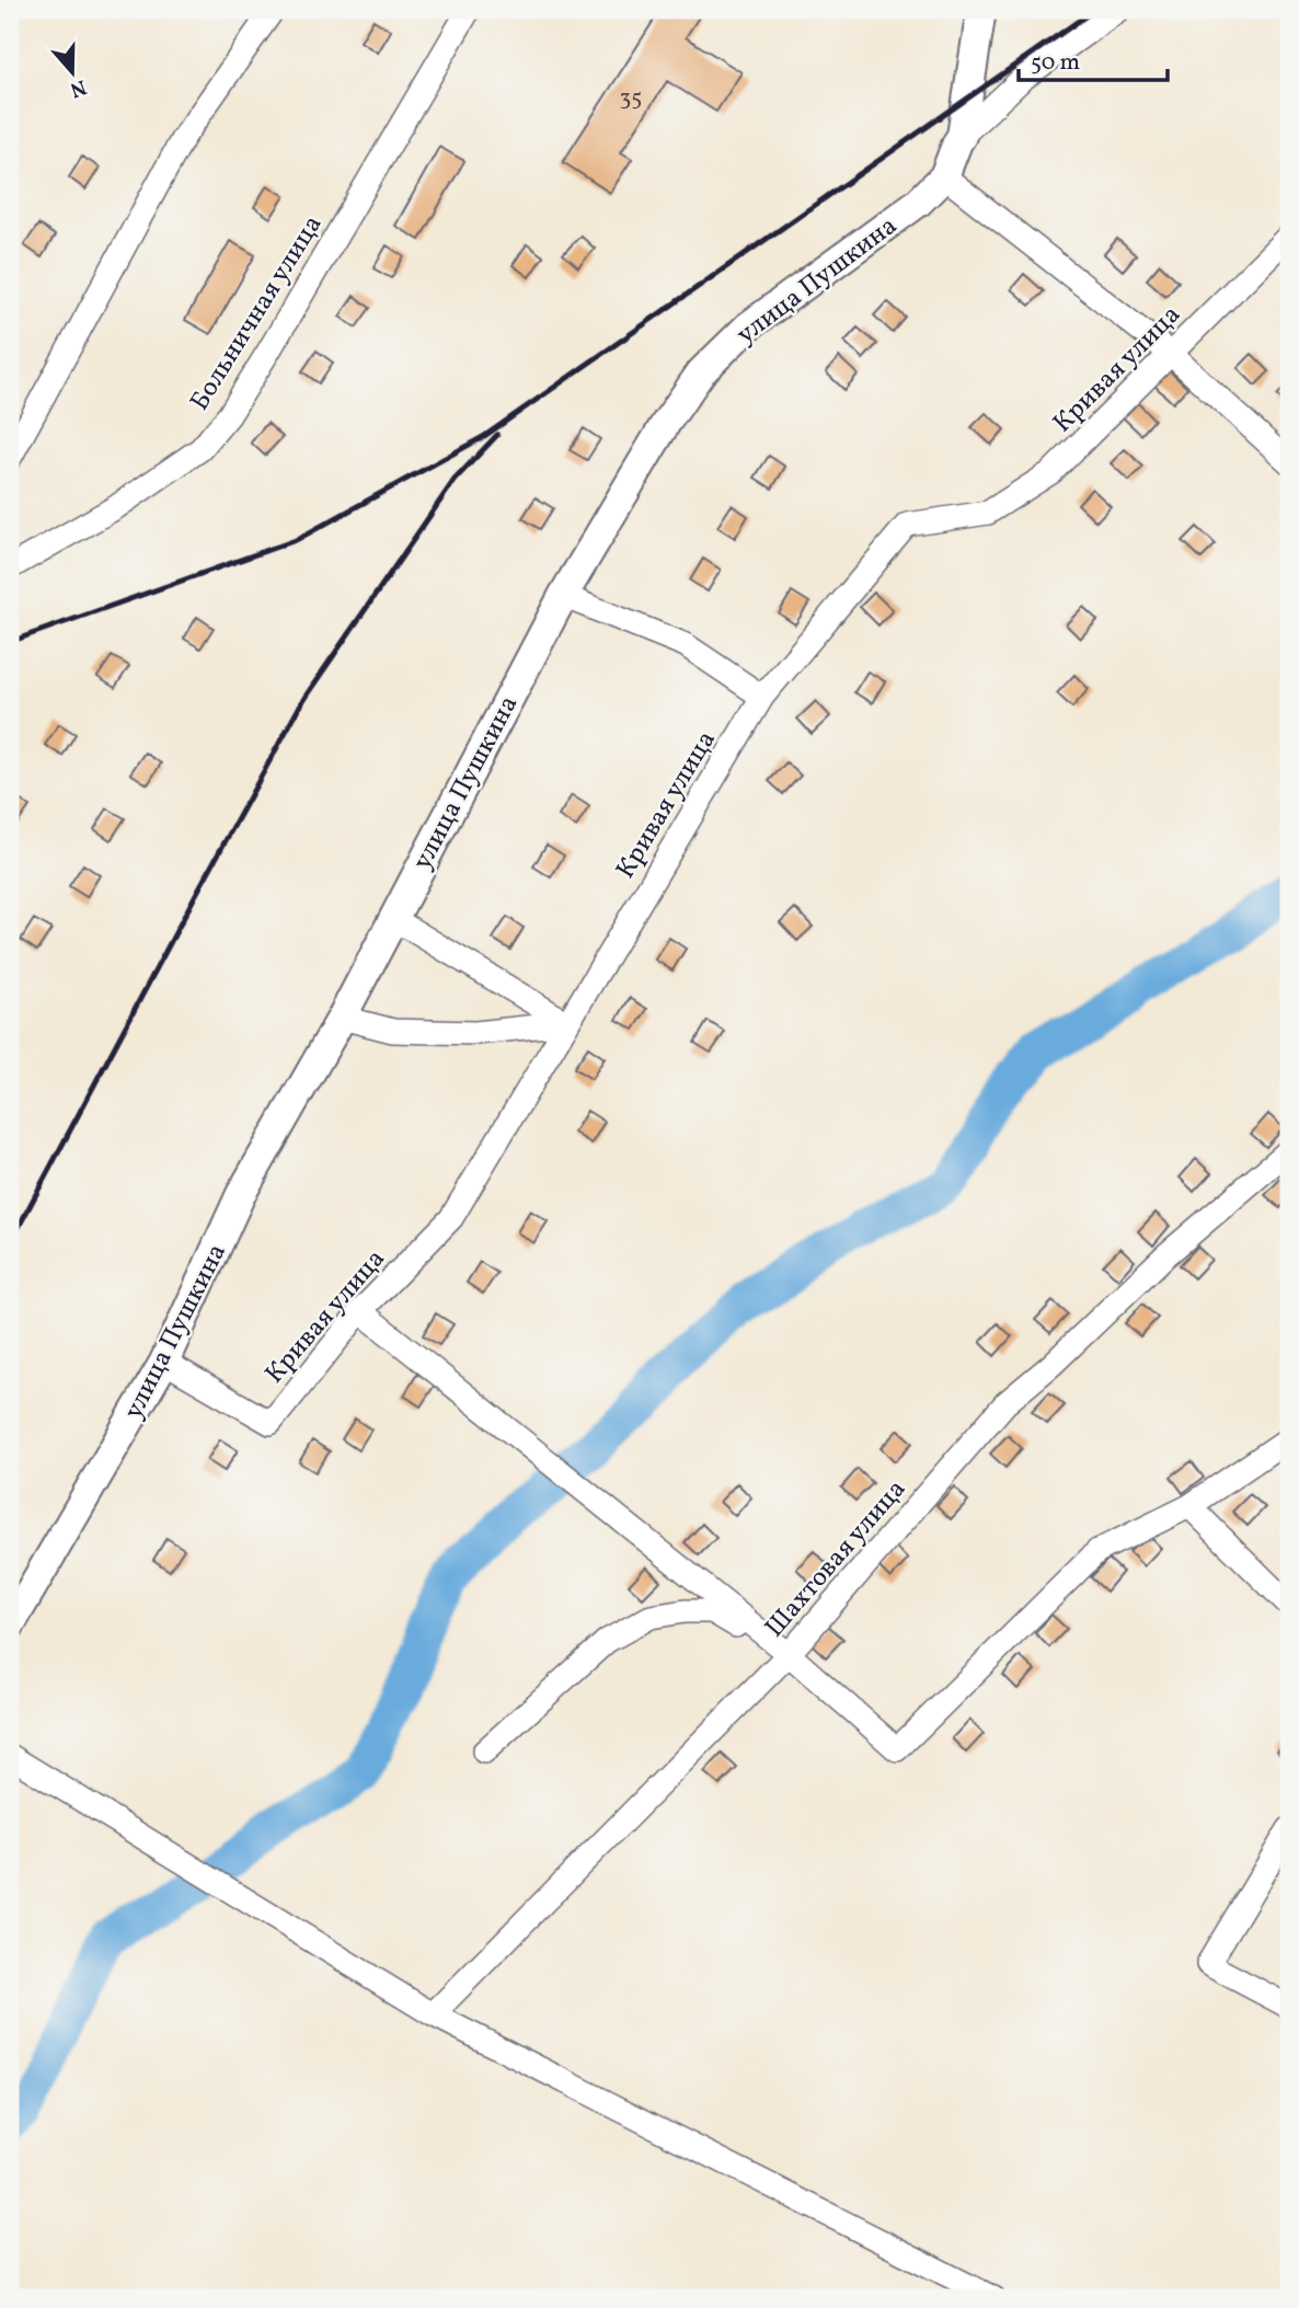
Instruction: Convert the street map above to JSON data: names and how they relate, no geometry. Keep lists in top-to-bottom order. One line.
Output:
{"streets":{"main road":["улица Пушкина"],"street":["Больничная улица","Кривая улица","Шахтовая улица"]},"crossings":[["улица Пушкина","Кривая улица"]],"house_numbers":["35"],"scale_bar":"50 m","north":"bottom"}
